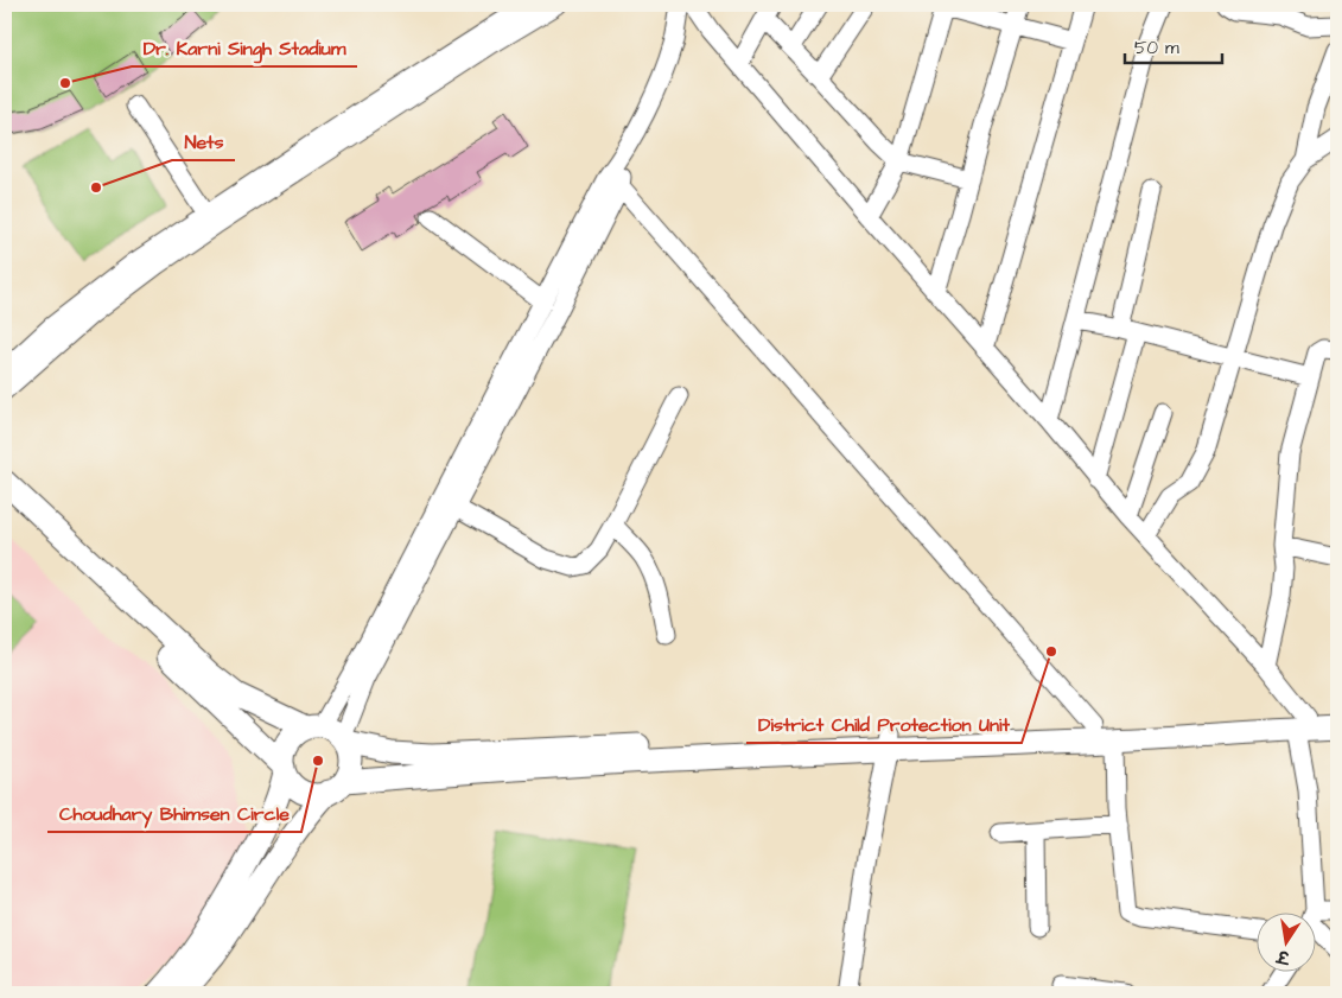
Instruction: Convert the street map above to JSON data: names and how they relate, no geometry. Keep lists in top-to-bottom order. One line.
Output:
{"places":["Dr. Karni Singh Stadium","Nets","District Child Protection Unit","Choudhary Bhimsen Circle"],"scale_bar":"50 m","north":"bottom"}
